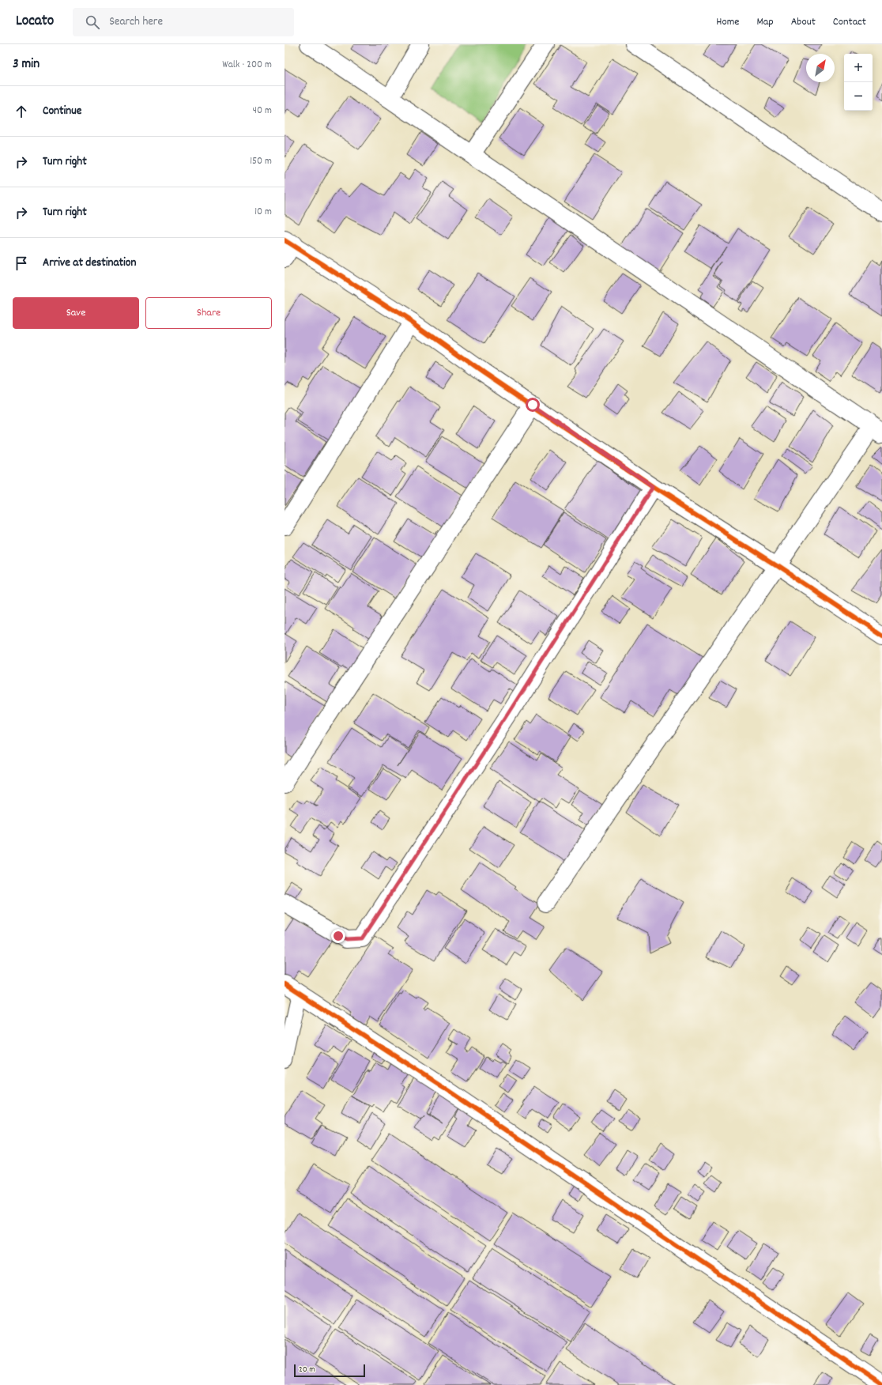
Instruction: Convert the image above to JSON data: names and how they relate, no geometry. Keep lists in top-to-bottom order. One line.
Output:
{"scale_bar":"20 m","north":"top right","page":{"header":"Locato","search":"Search here","nav":["Home","Map","About","Contact"],"heading":["3 min","Walk · 200 m"],"map_buttons":["+","−"],"list":[["Continue","40 m"],["Turn right","150 m"],["Turn right","10 m"],"Arrive at destination"],"buttons":["Save","Share"],"scale":"20 m"}}
